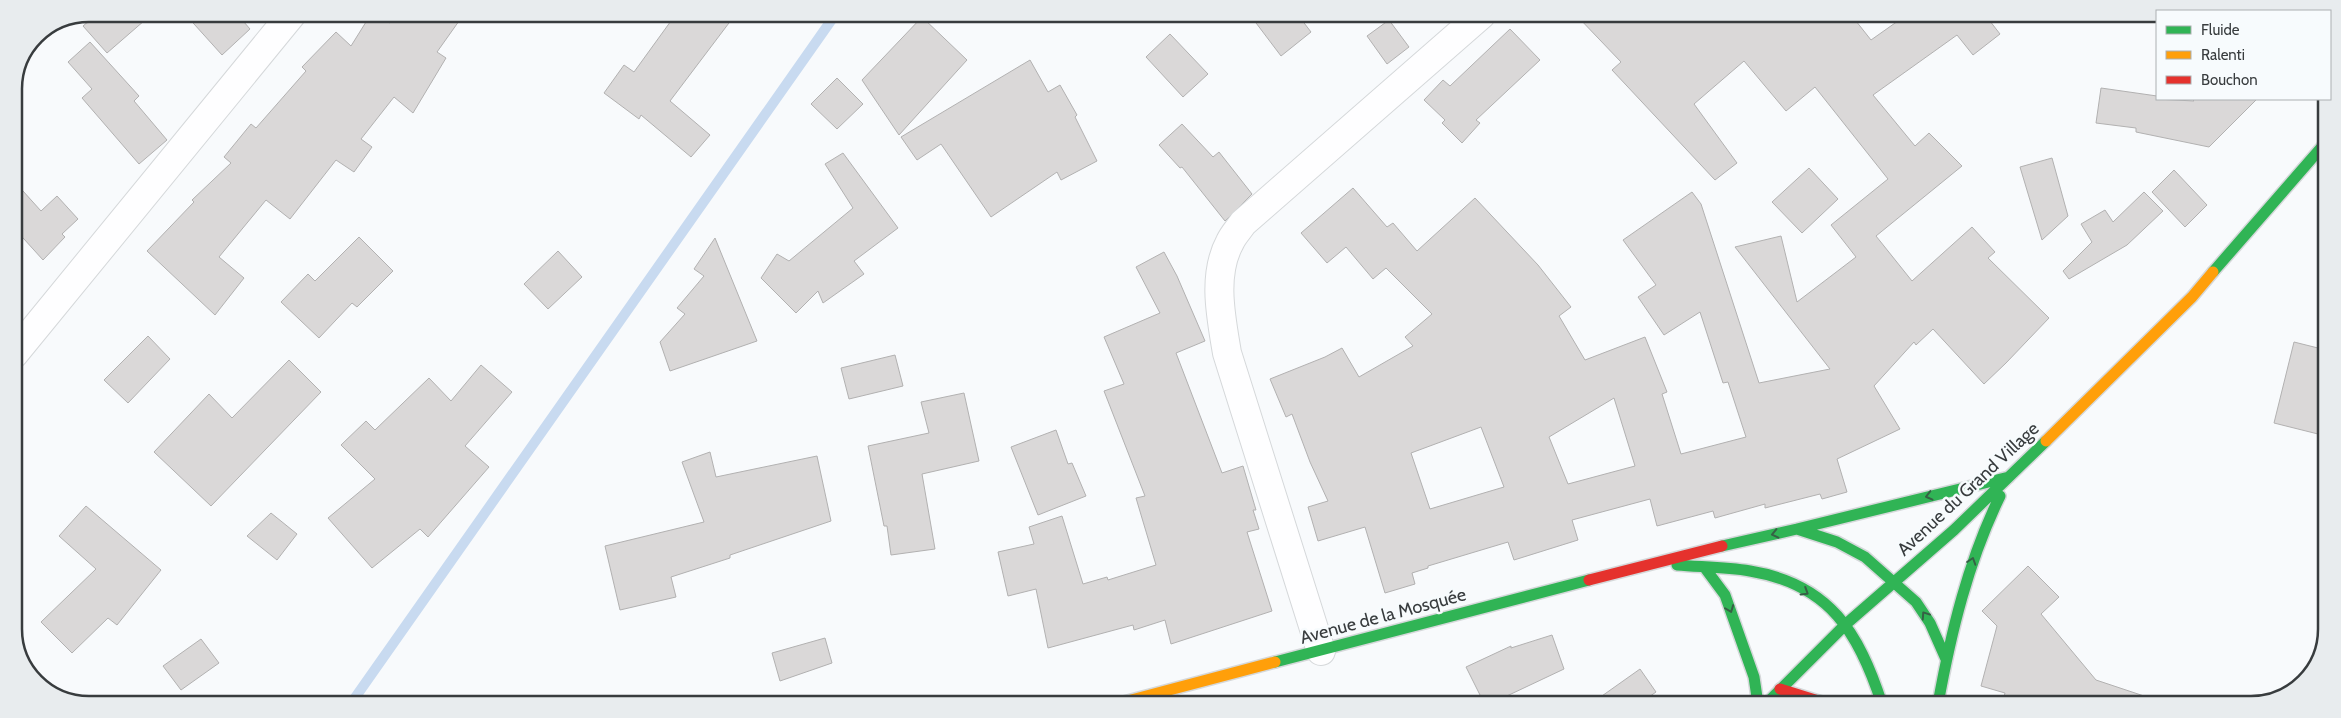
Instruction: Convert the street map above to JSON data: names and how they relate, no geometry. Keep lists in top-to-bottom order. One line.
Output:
{"streets":{"street":["Avenue du Grand Village","Avenue de la Mosquée"]},"crossings":[["Avenue du Grand Village","Avenue de la Mosquée"]],"one_way":["Avenue de la Mosquée"],"legend":["Fluide","Ralenti","Bouchon"]}
